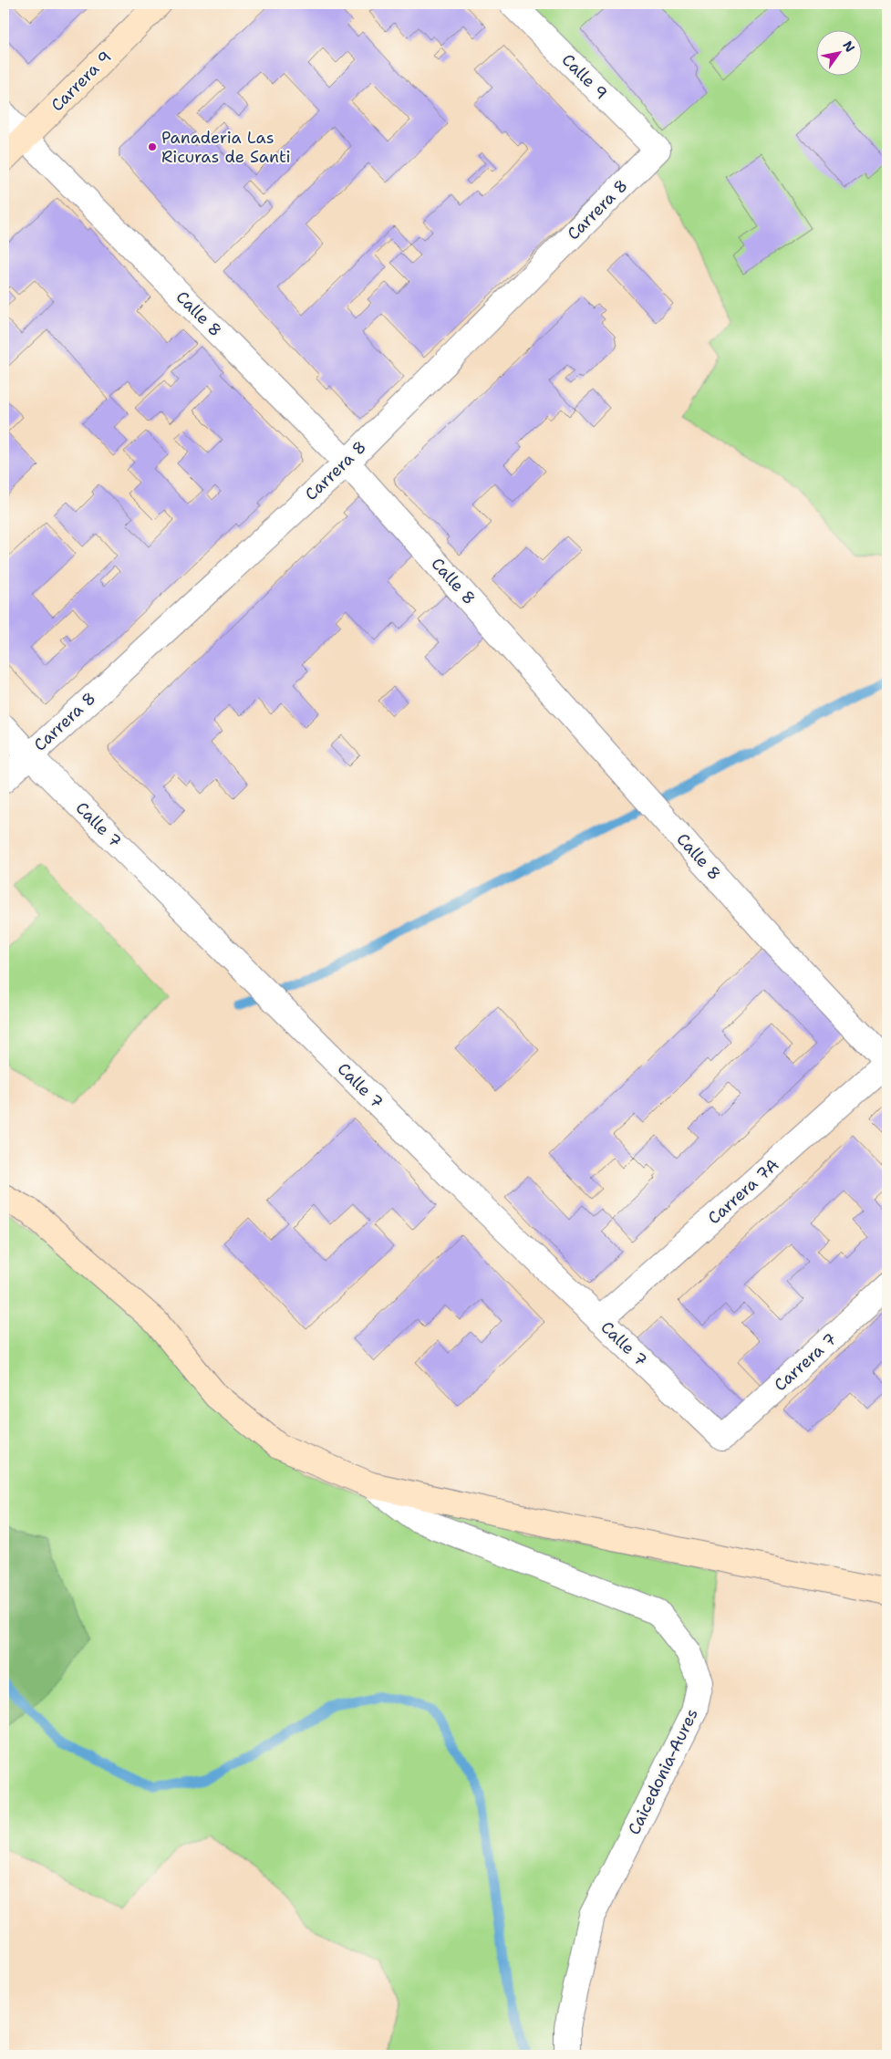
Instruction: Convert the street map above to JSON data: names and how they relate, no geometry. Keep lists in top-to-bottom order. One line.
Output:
{"streets":{"main road":["Carrera 9"],"street":["Calle 9","Carrera 8","Calle 8","Calle 7","Carrera 7A","Carrera 7","Caicedonia-Aures"]},"crossings":[["Calle 9","Carrera 8"],["Carrera 9","Calle 8"],["Carrera 8","Calle 8"],["Carrera 8","Calle 7"],["Calle 8","Carrera 7A"],["Calle 7","Carrera 7A"],["Calle 7","Carrera 7"]],"places":["Panaderia Las Ricuras de Santi"],"north":"top right"}
